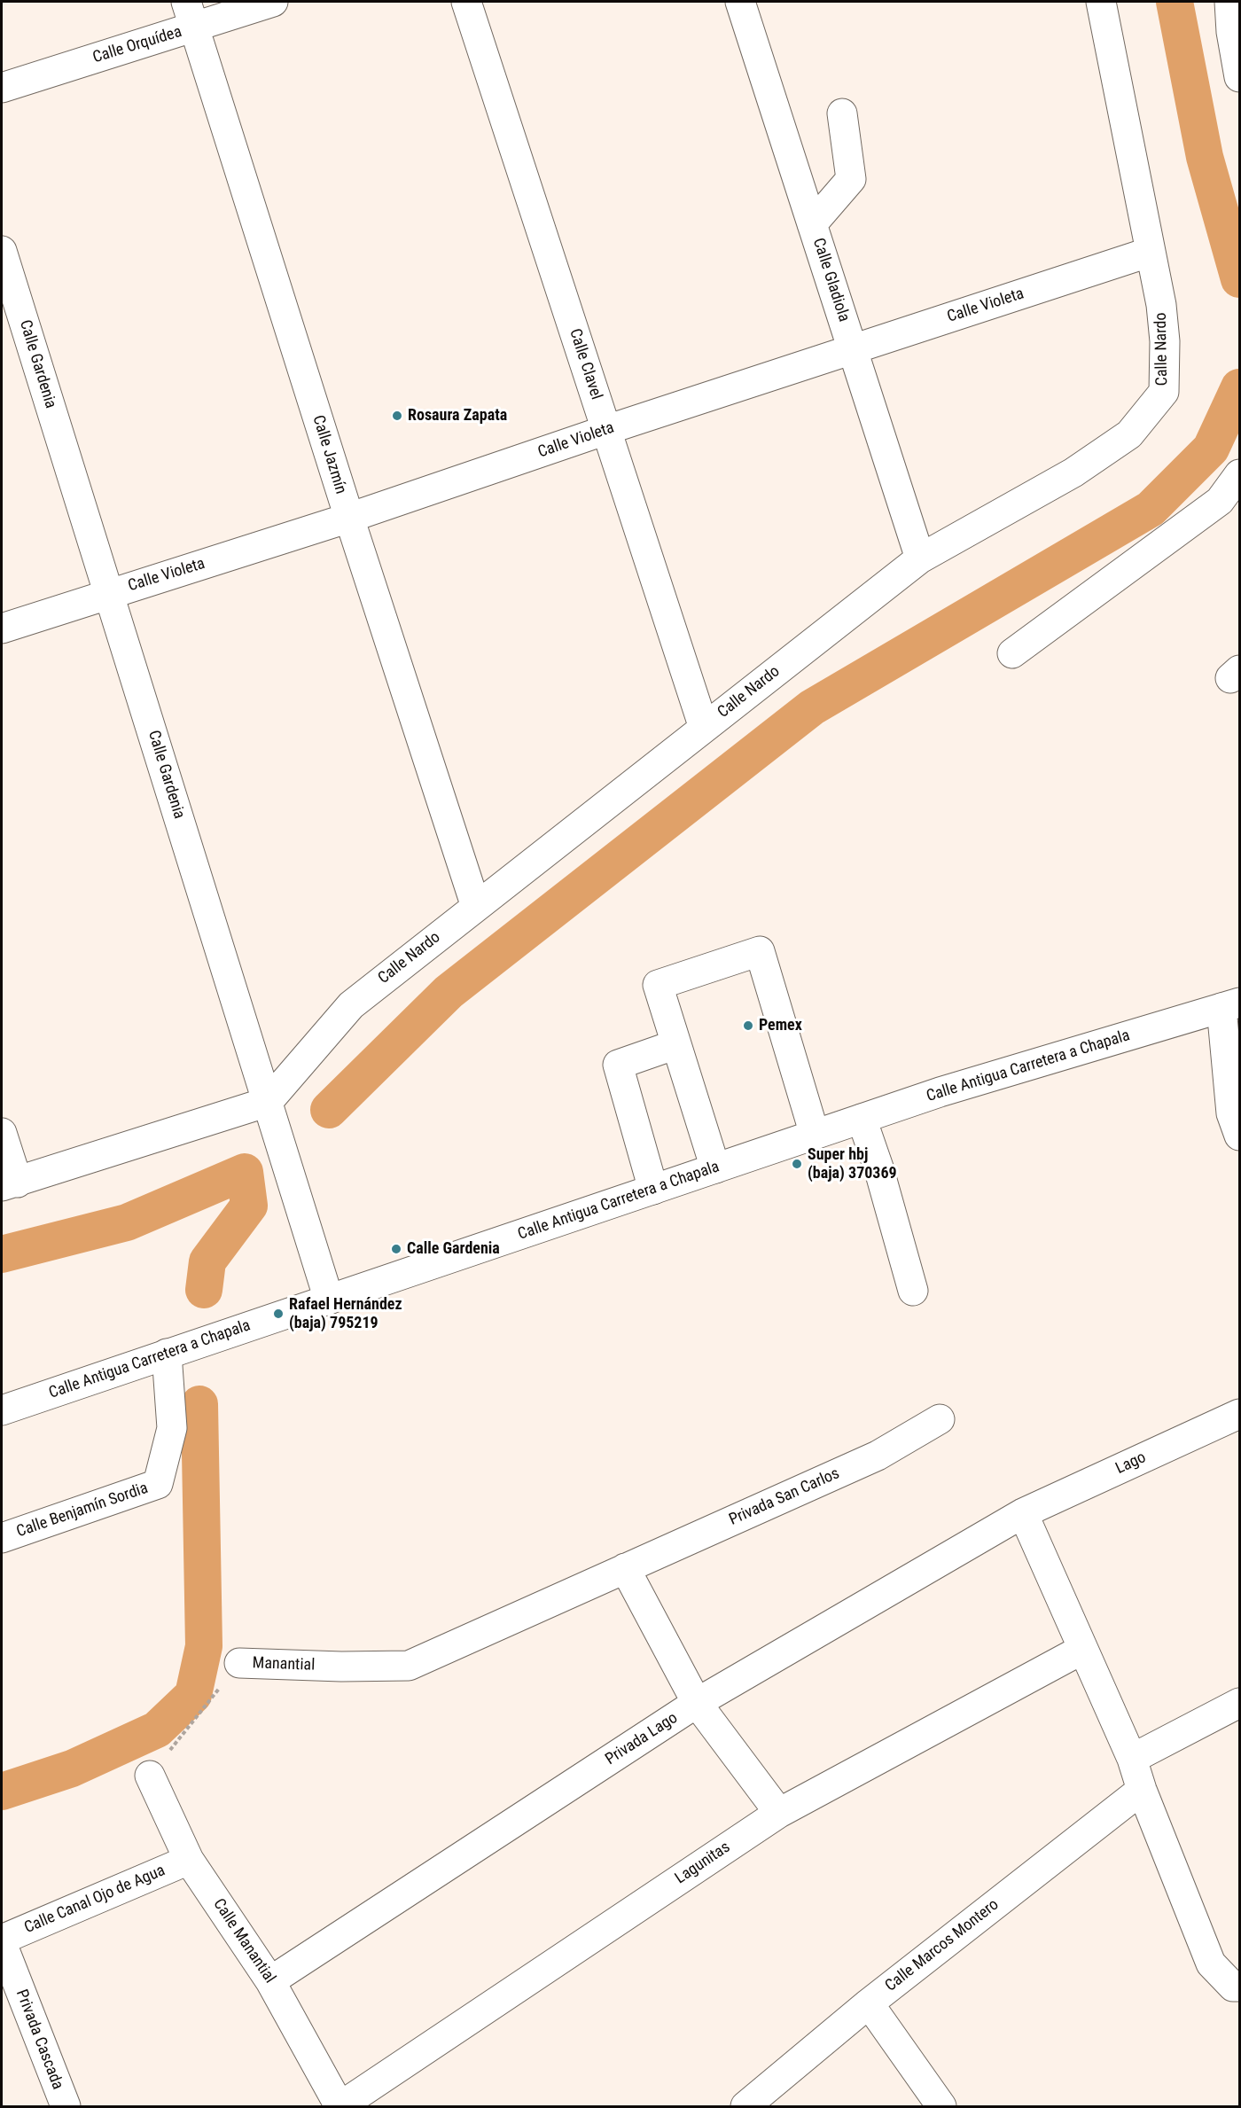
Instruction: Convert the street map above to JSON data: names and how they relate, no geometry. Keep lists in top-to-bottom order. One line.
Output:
{"streets":{"street":["Calle Orquídea","Calle Gladiola","Calle Violeta","Calle Nardo","Calle Gardenia","Calle Clavel","Calle Jazmín","Calle Antigua Carretera a Chapala","Lago","Privada San Carlos","Calle Benjamín Sordia","Manantial","Privada Lago","Lagunitas","Calle Canal Ojo de Agua","Calle Manantial","Calle Marcos Montero","Privada Cascada"]},"crossings":[["Calle Orquídea","Calle Jazmín"],["Calle Gladiola","Calle Violeta"],["Calle Gladiola","Calle Nardo"],["Calle Violeta","Calle Nardo"],["Calle Violeta","Calle Gardenia"],["Calle Violeta","Calle Clavel"],["Calle Violeta","Calle Jazmín"],["Calle Nardo","Calle Gardenia"],["Calle Nardo","Calle Clavel"],["Calle Nardo","Calle Jazmín"],["Calle Gardenia","Calle Antigua Carretera a Chapala"],["Calle Antigua Carretera a Chapala","Calle Benjamín Sordia"],["Lago","Privada Lago"],["Privada San Carlos","Manantial"],["Manantial","Calle Manantial"],["Privada Lago","Calle Manantial"],["Lagunitas","Calle Manantial"],["Calle Canal Ojo de Agua","Calle Manantial"]],"places":["Rosaura Zapata","Pemex","Super hbj (baja) 370369","Calle Gardenia","Rafael Hernández (baja) 795219"]}
